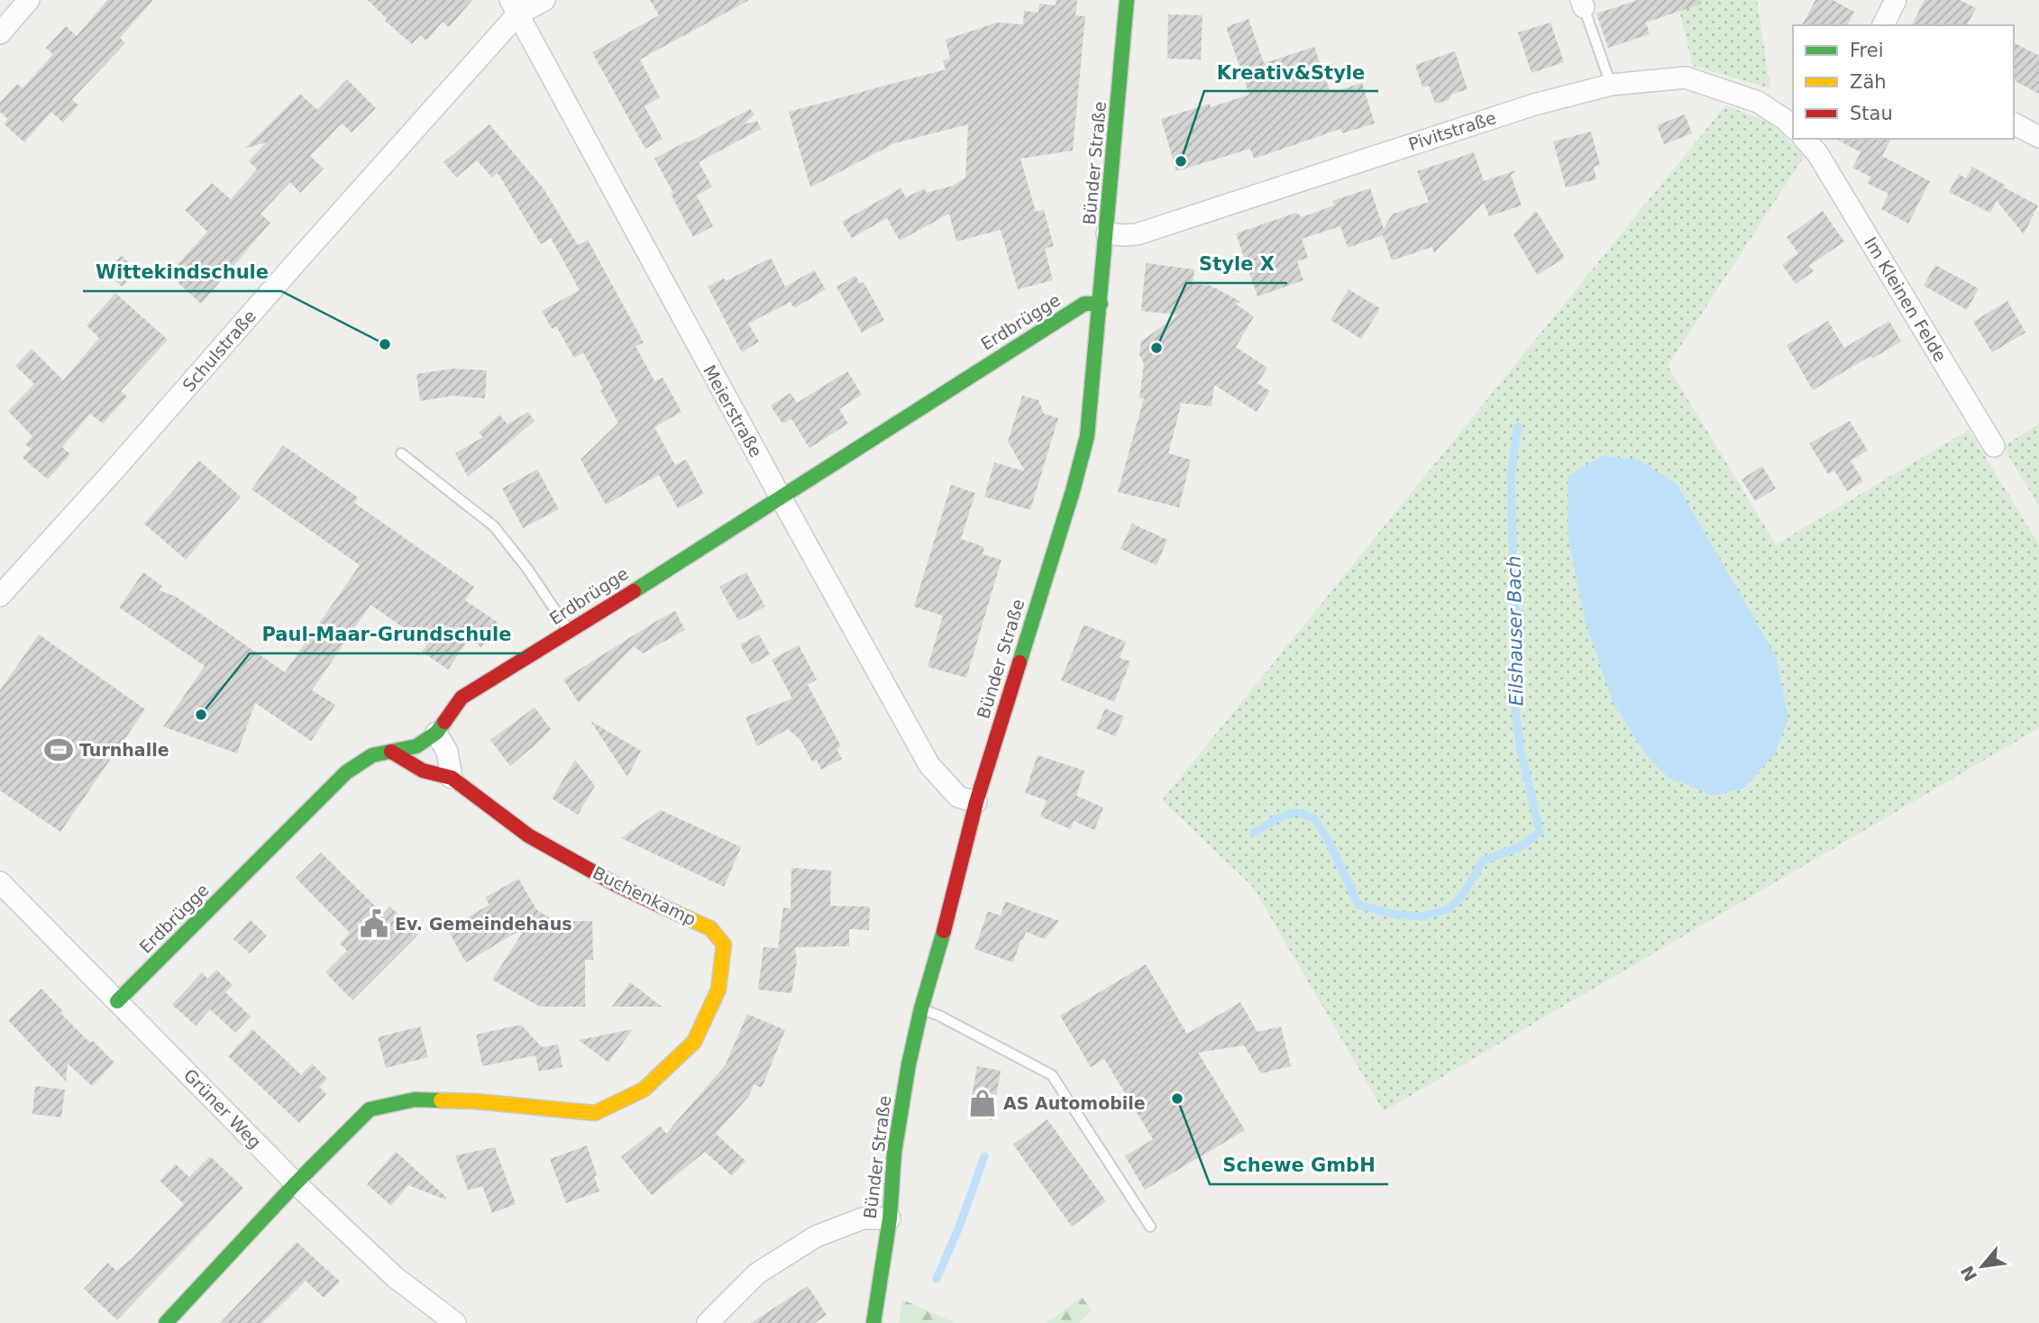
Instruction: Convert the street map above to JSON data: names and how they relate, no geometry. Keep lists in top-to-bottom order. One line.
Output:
{"streets":{"street":["Pivitstraße","Bünder Straße","Im Kleinen Felde","Erdbrügge","Schulstraße","Meierstraße","Buchenkamp","Grüner Weg"]},"crossings":[["Pivitstraße","Bünder Straße"],["Bünder Straße","Erdbrügge"],["Bünder Straße","Meierstraße"],["Erdbrügge","Meierstraße"],["Erdbrügge","Grüner Weg"],["Schulstraße","Meierstraße"],["Buchenkamp","Grüner Weg"]],"water":["Eilshauser Bach"],"places":{"other":["Kreativ&Style","Wittekindschule","Style X","Paul-Maar-Grundschule","Schewe GmbH"],"sports":["Turnhalle"],"public building":["Ev. Gemeindehaus"],"shop":["AS Automobile"]},"legend":["Frei","Zäh","Stau"],"north":"bottom left"}
